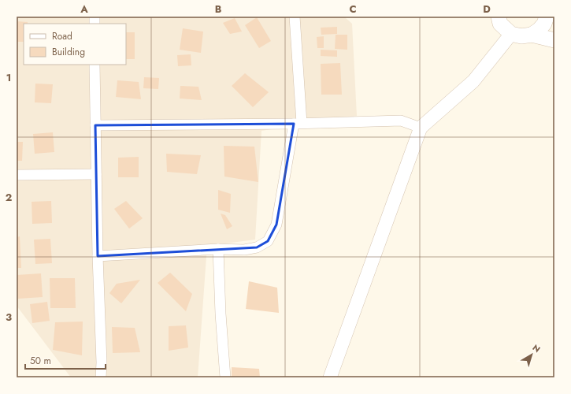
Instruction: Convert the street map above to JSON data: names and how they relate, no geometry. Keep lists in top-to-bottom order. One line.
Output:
{"legend":["Road","Building"],"scale_bar":"50 m","north":"top right","grid":{"columns":["A","B","C","D"],"rows":["1","2","3"]}}
